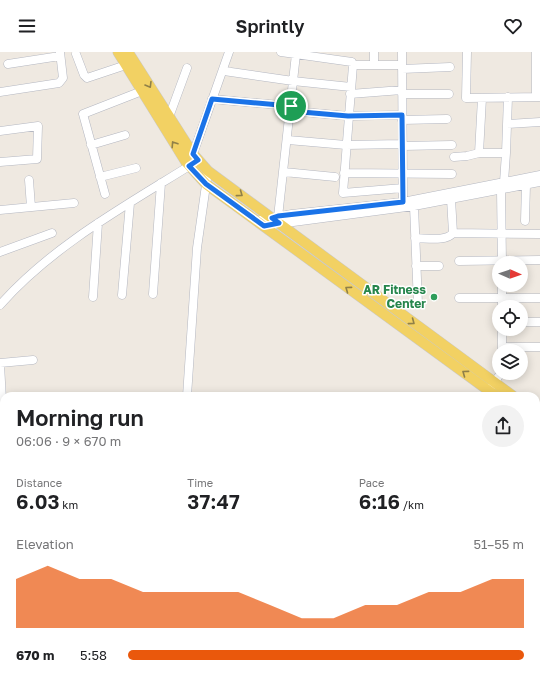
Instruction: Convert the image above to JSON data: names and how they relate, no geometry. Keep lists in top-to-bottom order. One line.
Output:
{"places":["AR Fitness Center"],"north":"right","page":{"header":"Sprintly","heading":["Morning run","06:06 · 9 × 670 m"],"stats":[["Distance","6.03 km"],["Time","37:47"],["Pace","6:16 /km"]],"chart":["Elevation","51–55 m"],"list":[{"name":"670 m","note":"5:58"}]}}
